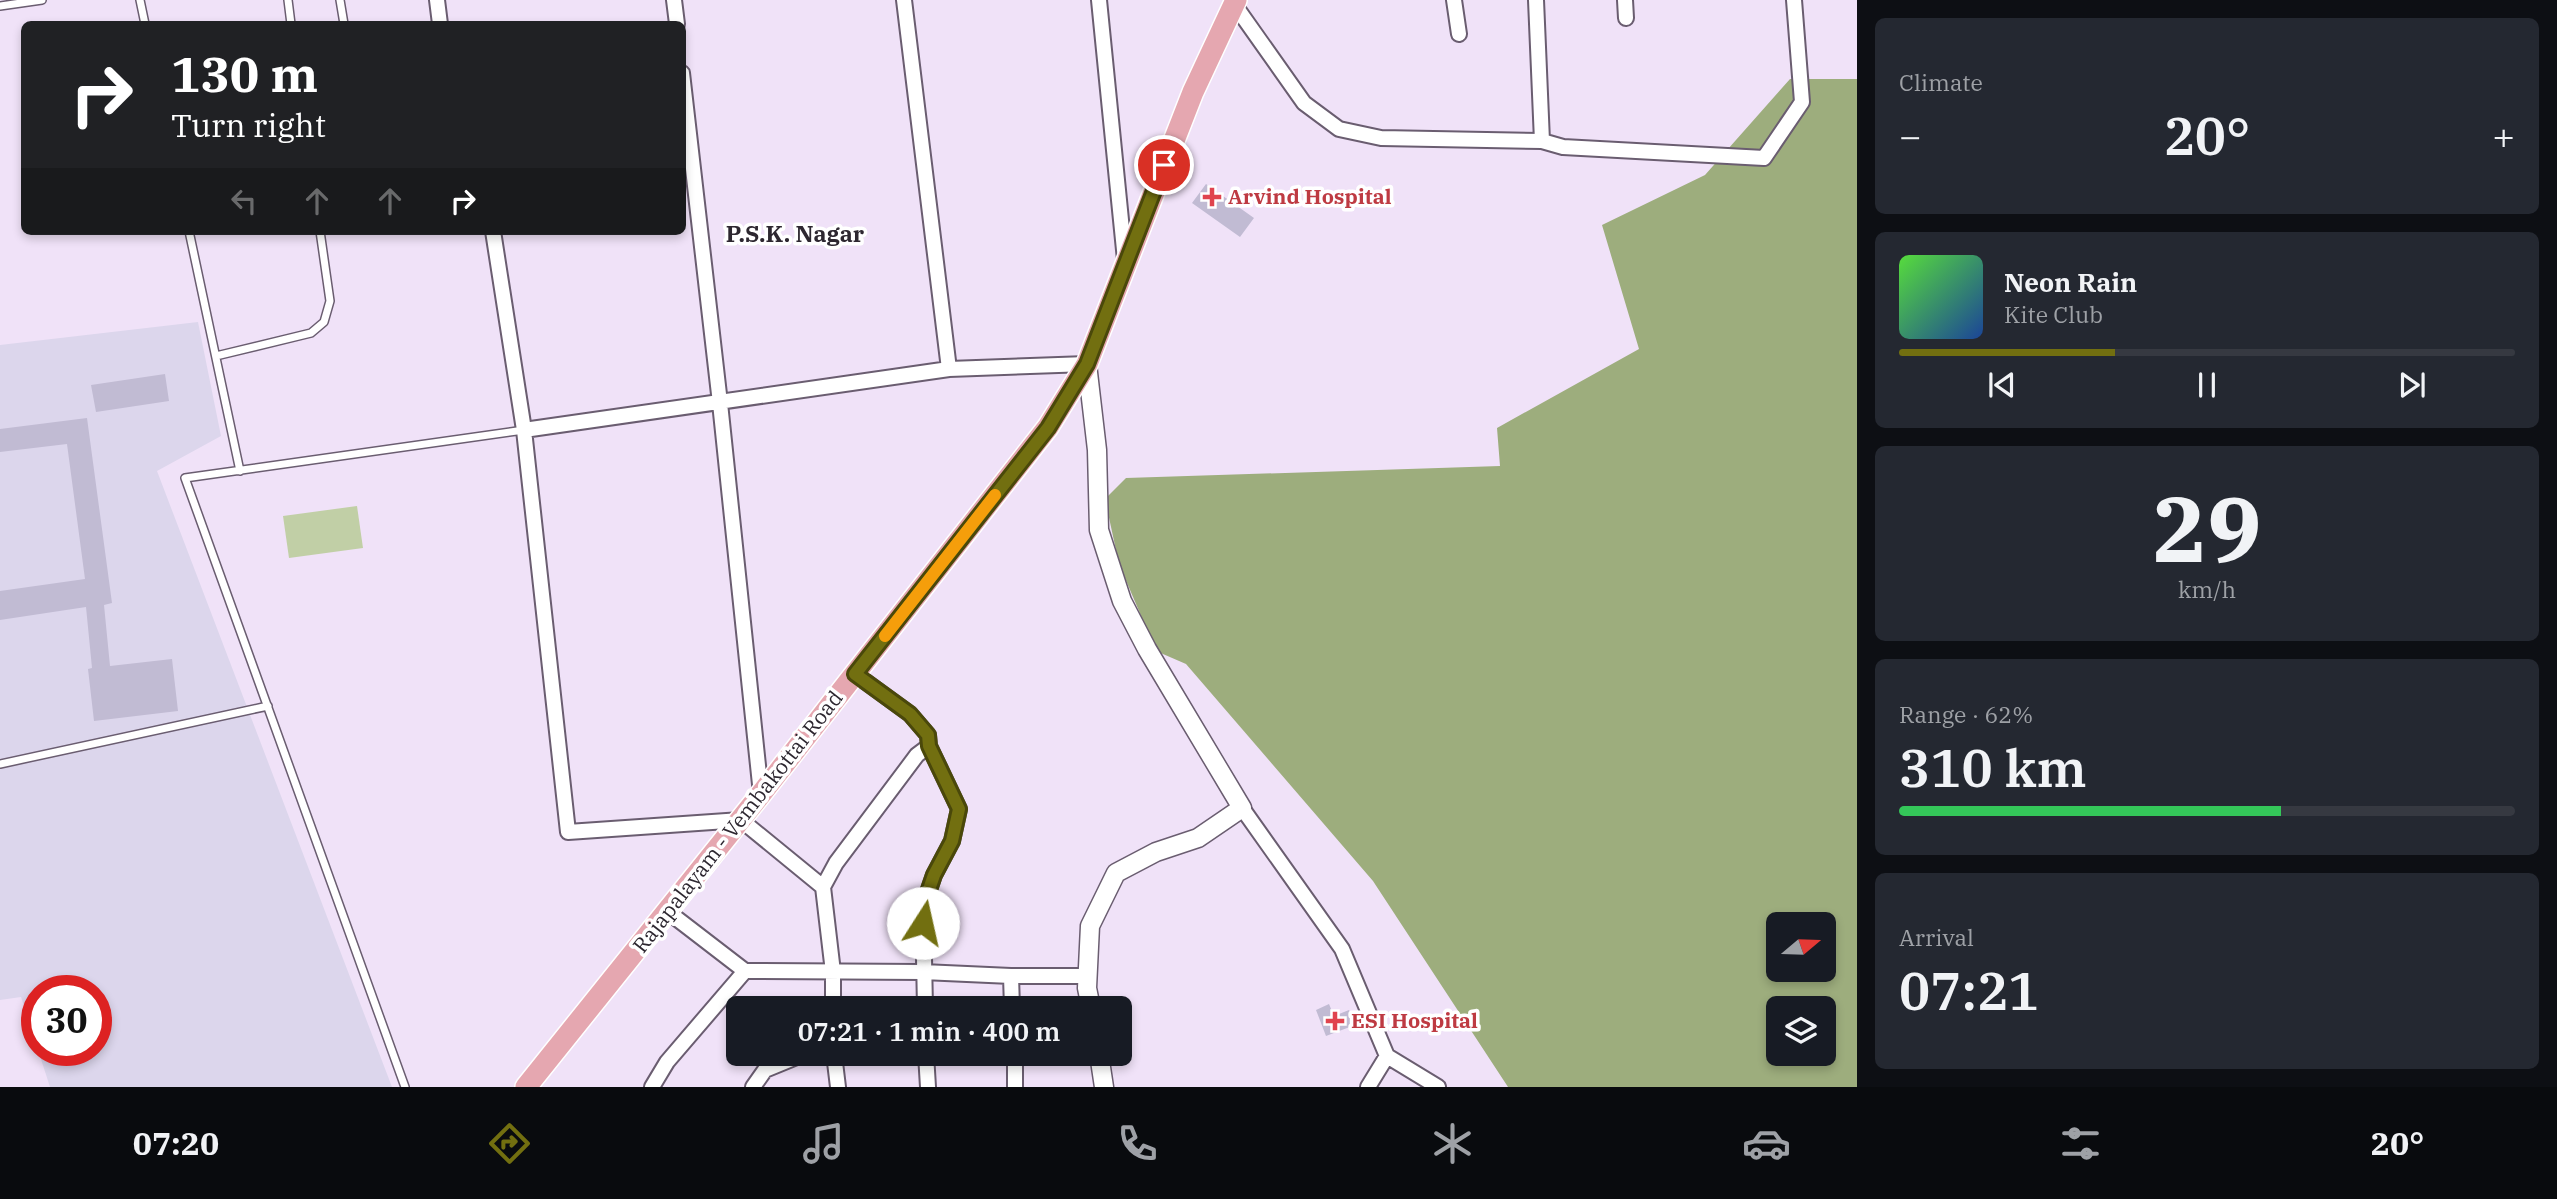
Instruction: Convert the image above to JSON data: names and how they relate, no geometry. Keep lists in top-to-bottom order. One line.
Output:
{"streets":{"main road":["Rajapalayam - Vembakottai Road"]},"districts":["P.S.K. Nagar"],"places":{"health":["Arvind Hospital","ESI Hospital"]},"north":"right","page":{"tile":["Climate",["29","km/h"],["Range · 62%","310 km"],["Arrival","07:21"]],"turn":["130 m","Turn right"],"heat":["−","20°","+"],"song":["Neon Rain","Kite Club"],"limit":"30","trip":"07:21 · 1 min · 400 m","tabs":["07:20","20°"]}}
